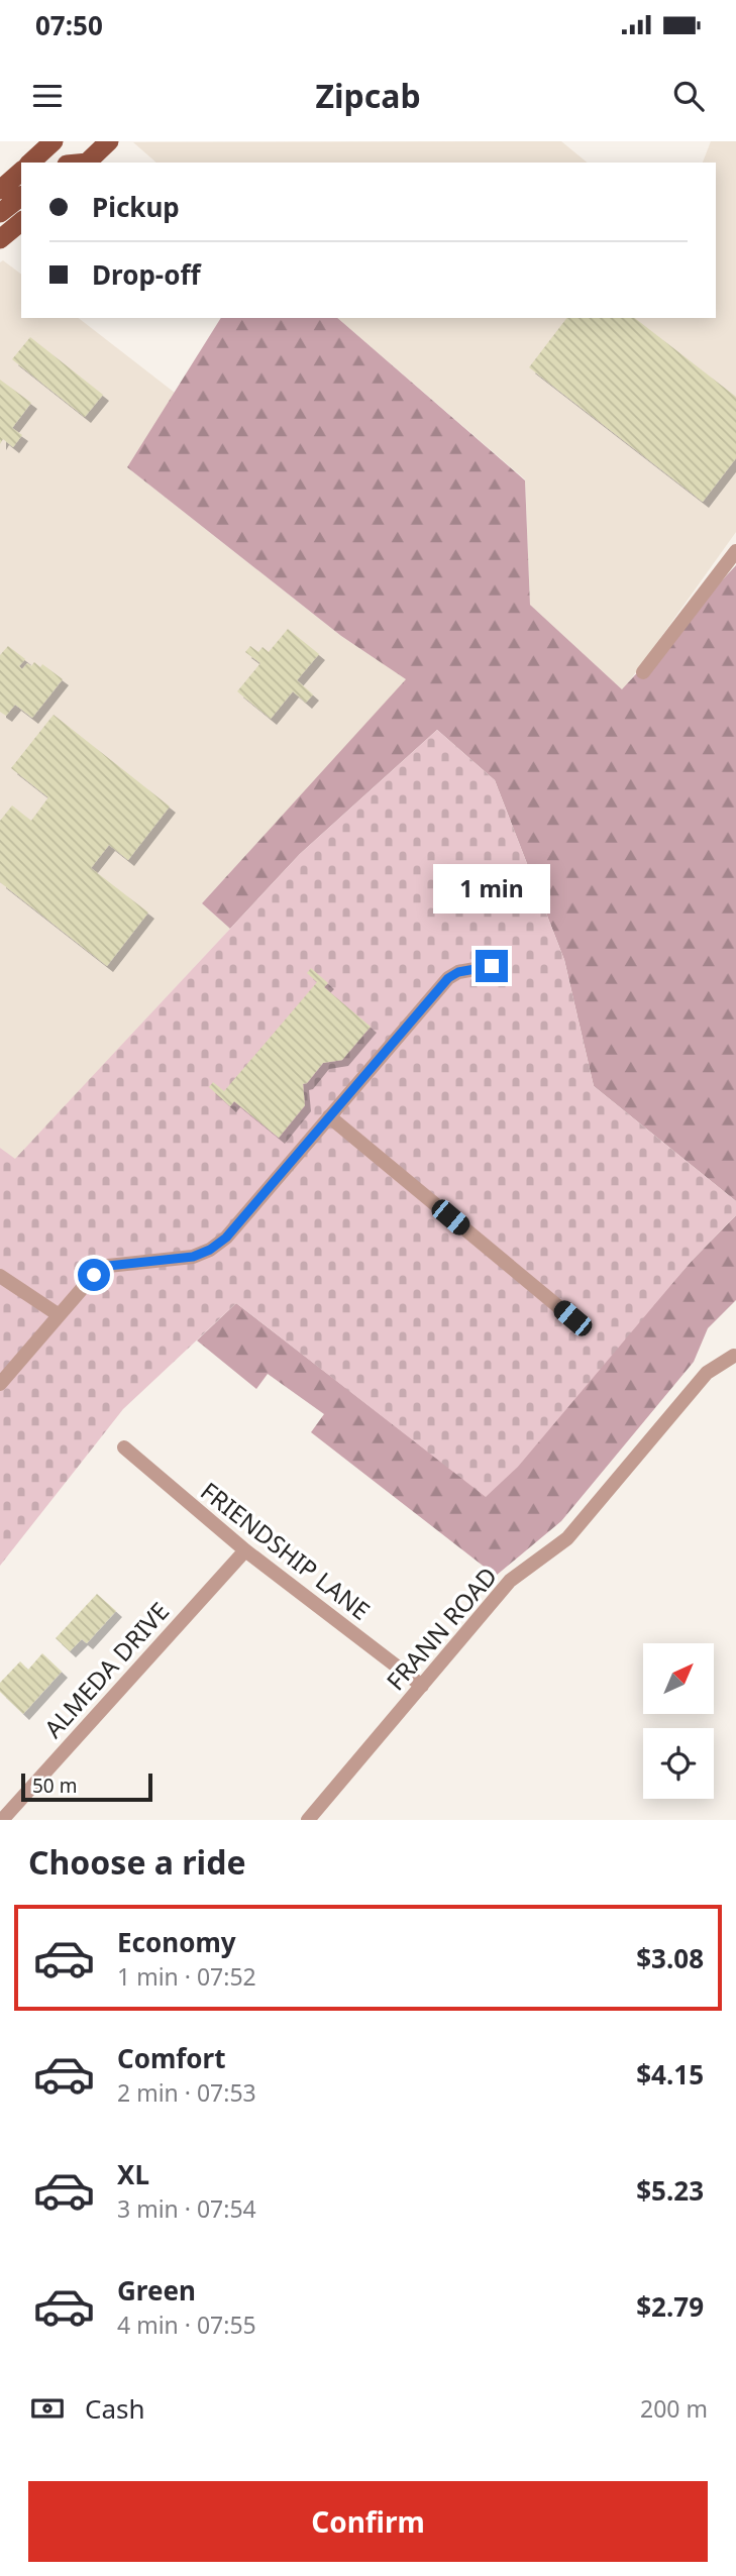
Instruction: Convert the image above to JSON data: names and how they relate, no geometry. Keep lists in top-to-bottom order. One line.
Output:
{"streets":{"street":["FRIENDSHIP LANE","FRANN ROAD","ALMEDA DRIVE"]},"crossings":[["FRIENDSHIP LANE","FRANN ROAD"],["FRIENDSHIP LANE","ALMEDA DRIVE"]],"scale_bar":"50 m","north":"top right","page":{"status":"07:50","header":"Zipcab","banner":["Pickup","Drop-off"],"bubble":"1 min","scale":"50 m","heading":"Choose a ride","list":[{"name":"Economy","note":"1 min · 07:52","value":"$3.08"},{"name":"Comfort","note":"2 min · 07:53","value":"$4.15"},{"name":"XL","note":"3 min · 07:54","value":"$5.23"},{"name":"Green","note":"4 min · 07:55","value":"$2.79"}],"pay":["Cash","200 m"],"buttons":"Confirm"}}
